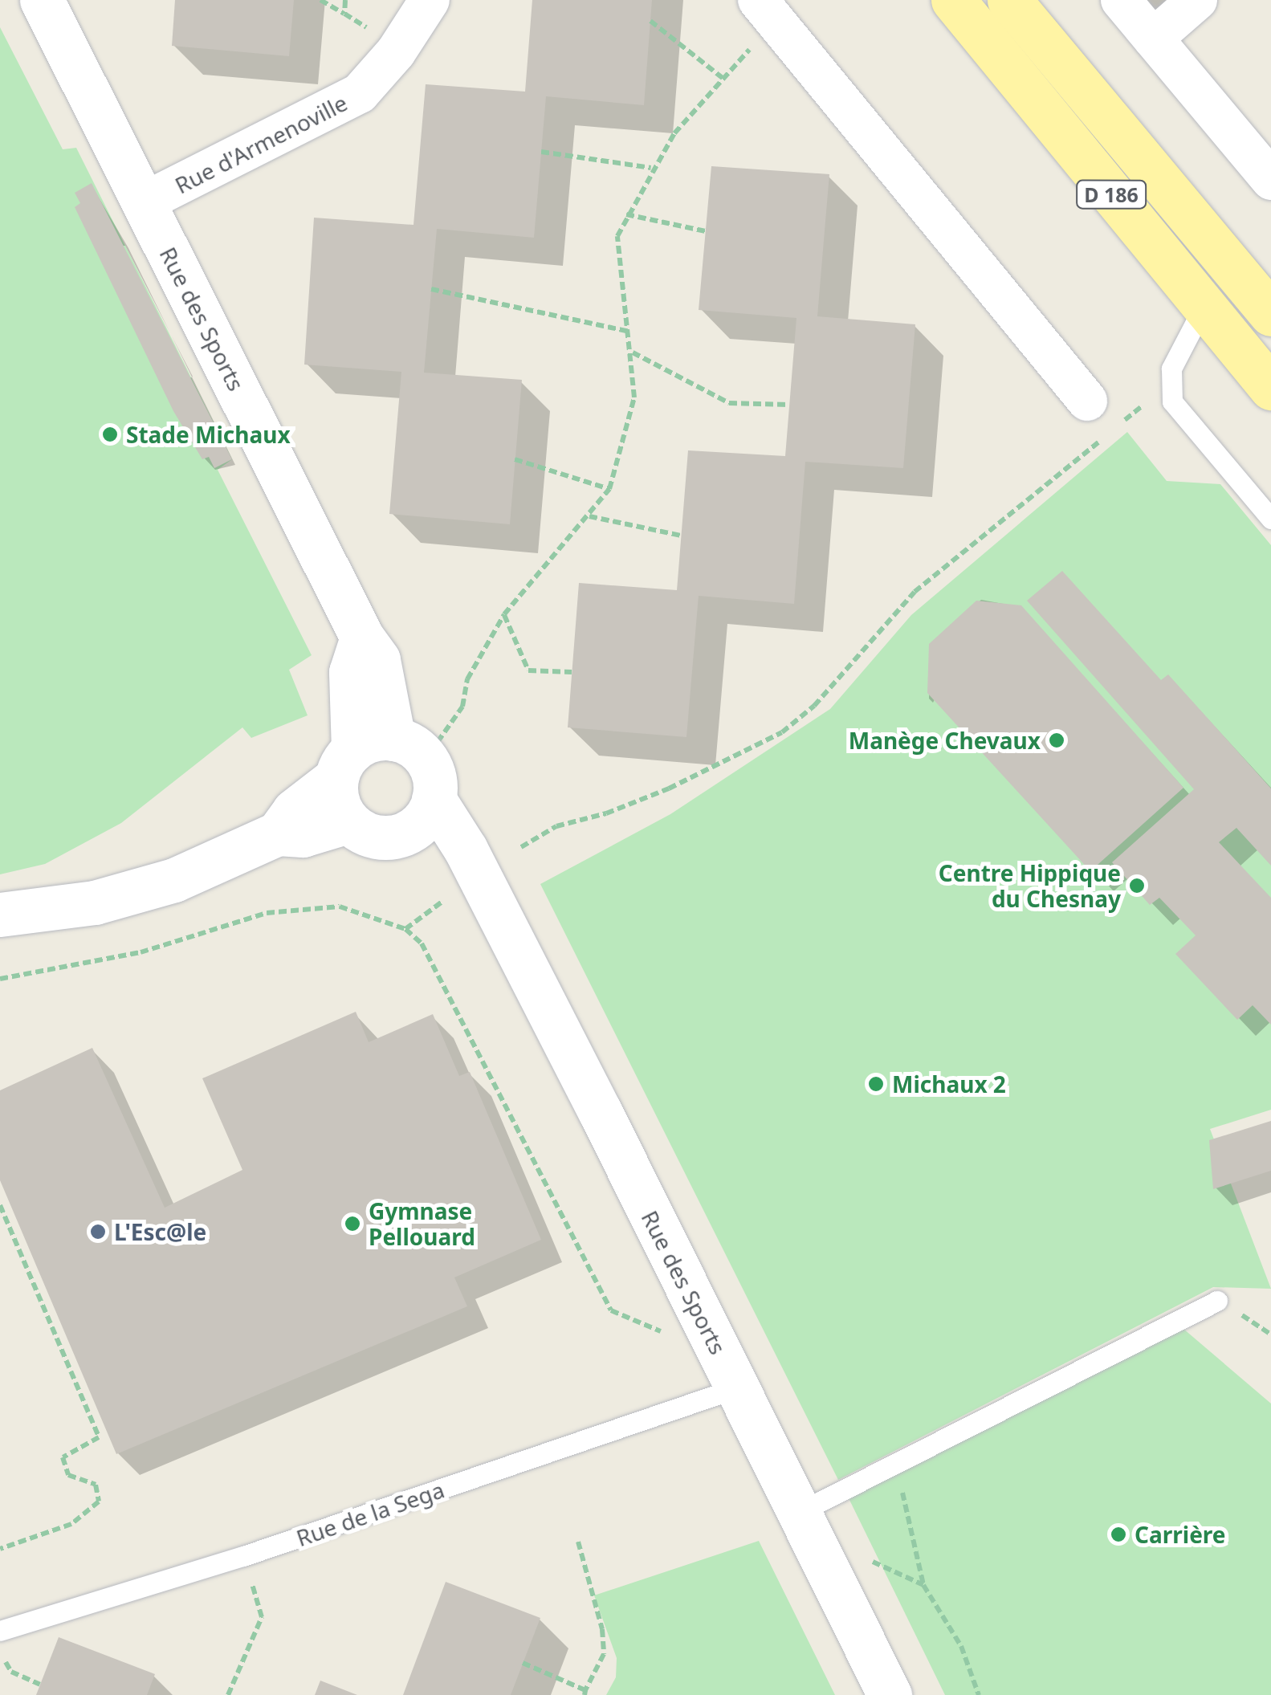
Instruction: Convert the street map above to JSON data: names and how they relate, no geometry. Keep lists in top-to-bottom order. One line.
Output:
{"streets":{"main road":["D 186","Rue des Sports"],"street":["Rue d'Armenoville"],"lane":["Rue de la Sega"]},"crossings":[["Rue d'Armenoville","Rue des Sports"],["Rue des Sports","Rue de la Sega"]],"places":["Stade Michaux","Manège Chevaux","Centre Hippique du Chesnay","Michaux 2","Gymnase Pellouard","L'Esc@le","Carrière"]}
